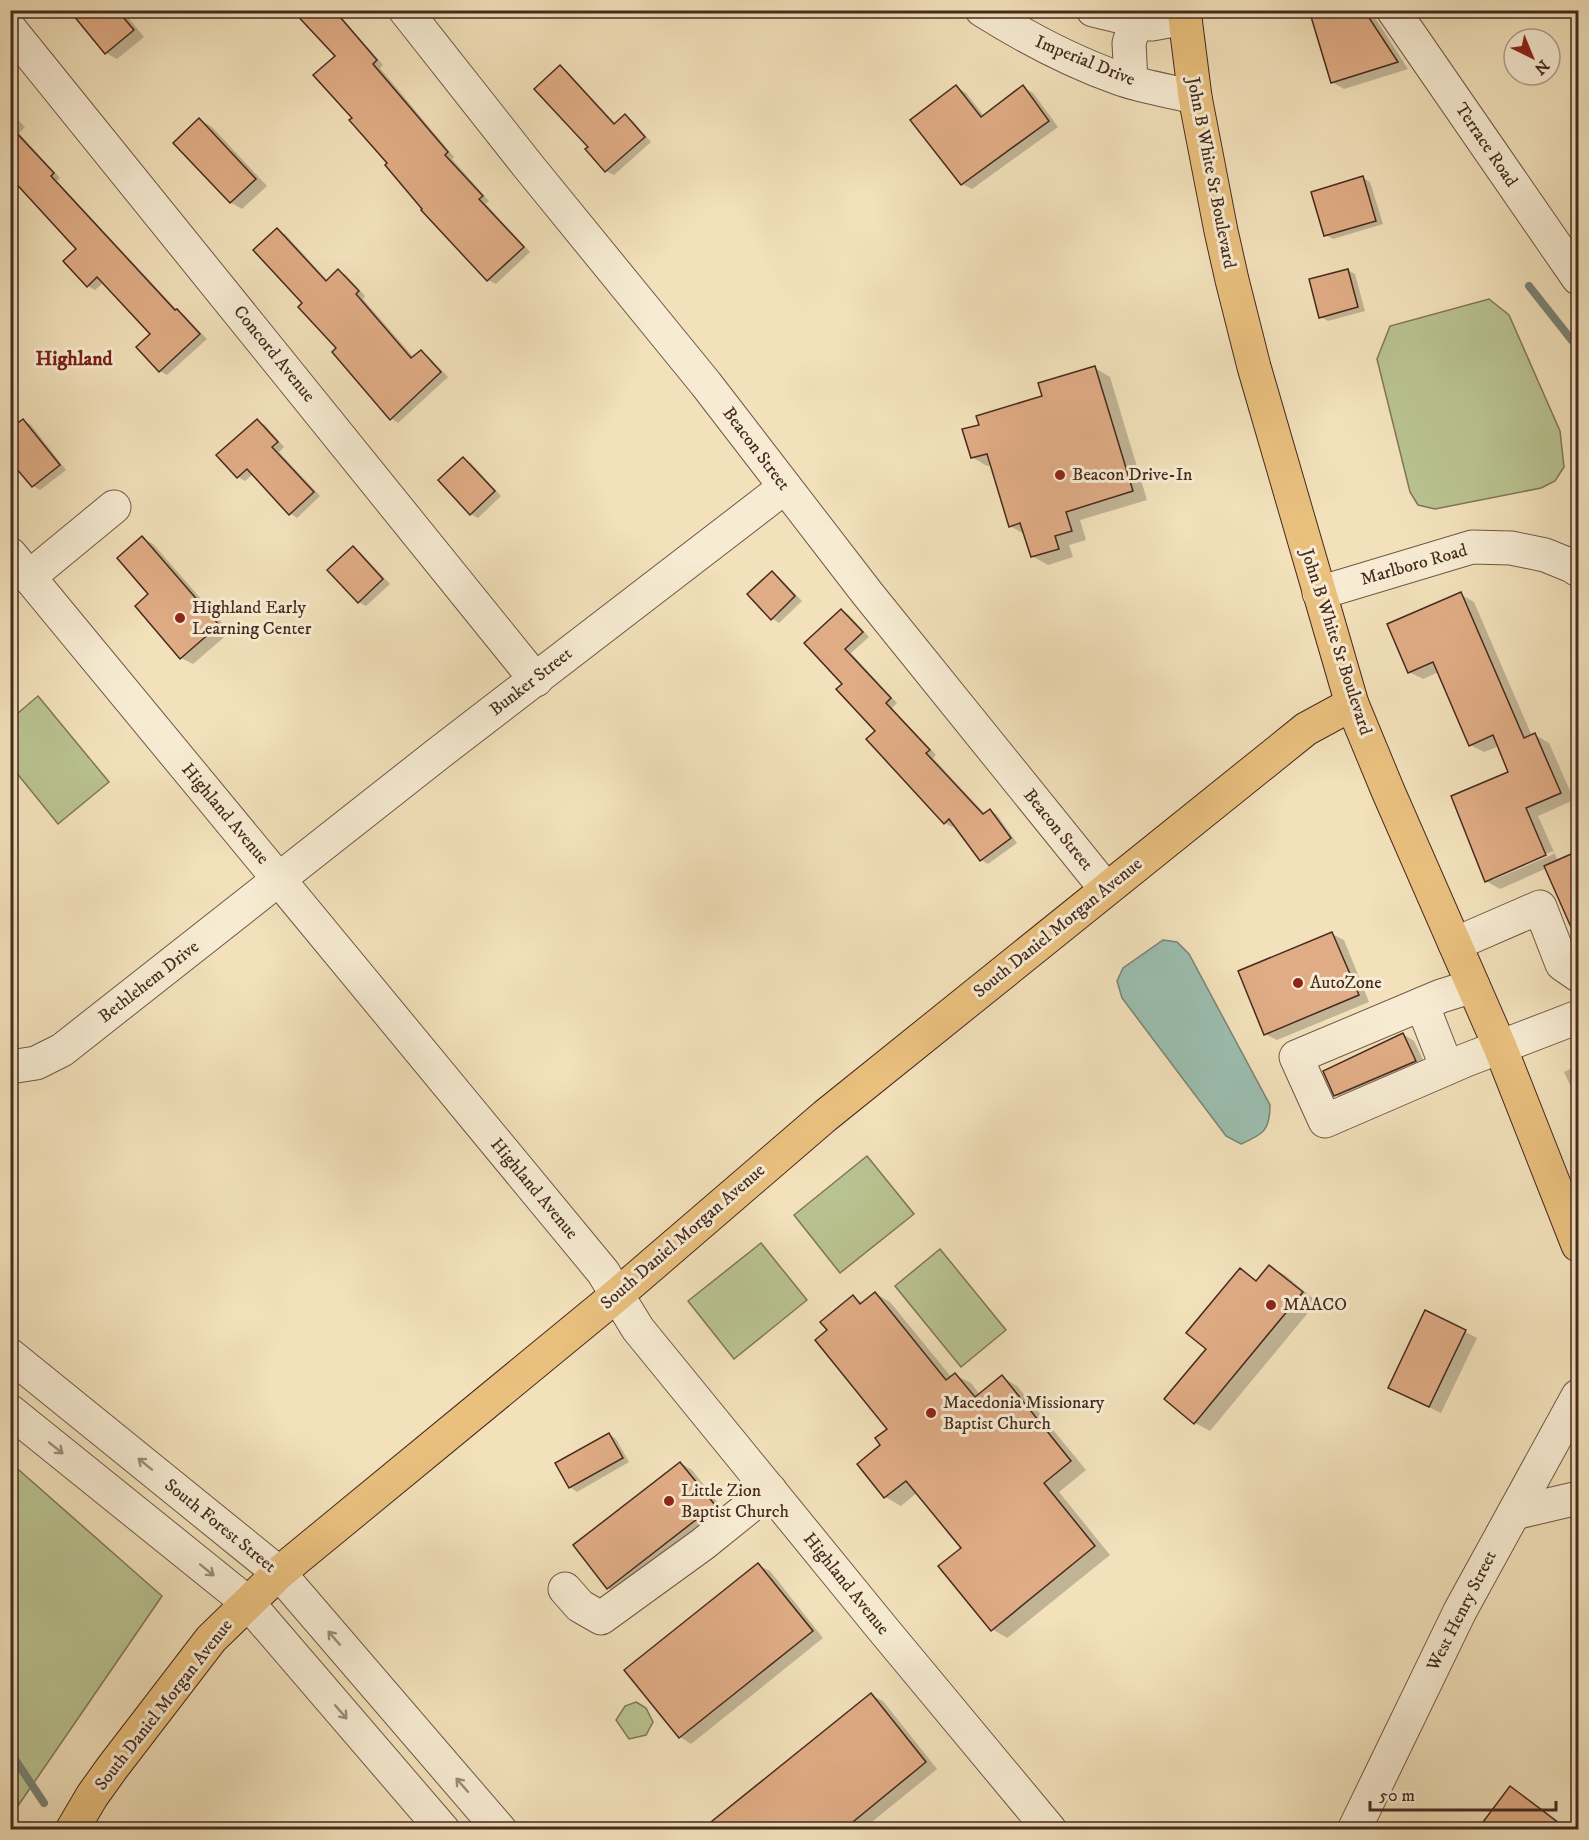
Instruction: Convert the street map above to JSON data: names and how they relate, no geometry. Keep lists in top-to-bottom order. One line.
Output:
{"streets":{"main road":["John B White Sr Boulevard","South Daniel Morgan Avenue"],"street":["Imperial Drive","Terrace Road","Concord Avenue","Beacon Street","Marlboro Road","Bunker Street","Highland Avenue","Bethlehem Drive","South Forest Street","West Henry Street"]},"crossings":[["Imperial Drive","John B White Sr Boulevard"],["John B White Sr Boulevard","Marlboro Road"],["John B White Sr Boulevard","South Daniel Morgan Avenue"],["Concord Avenue","Bunker Street"],["Beacon Street","Bunker Street"],["Beacon Street","South Daniel Morgan Avenue"],["Bunker Street","Highland Avenue"],["Bunker Street","Bethlehem Drive"],["Highland Avenue","South Daniel Morgan Avenue"],["Highland Avenue","Bethlehem Drive"],["South Daniel Morgan Avenue","South Forest Street"]],"districts":["Highland"],"places":["Beacon Drive-In","Highland Early Learning Center","AutoZone","MAACO","Macedonia Missionary Baptist Church","Little Zion Baptist Church"],"scale_bar":"50 m","north":"bottom right"}
